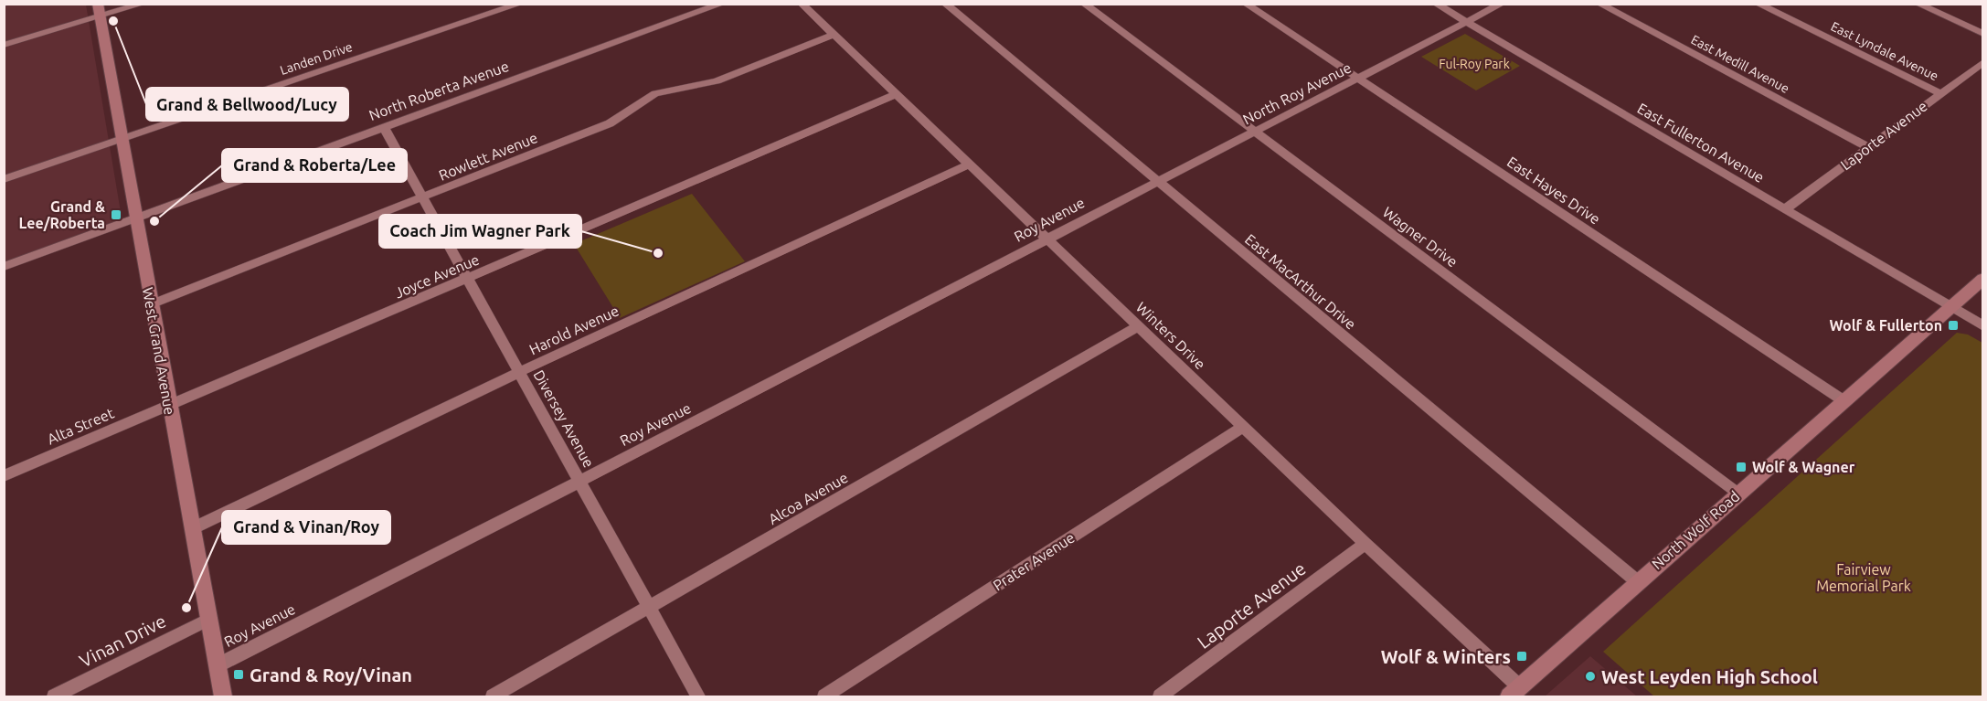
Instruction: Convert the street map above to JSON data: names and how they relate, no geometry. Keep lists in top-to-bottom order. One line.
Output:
{"streets":{"main road":["West Grand Avenue","North Wolf Road"],"street":["East Lyndale Avenue","Landen Drive","East Medill Avenue","North Roberta Avenue","North Roy Avenue","Laporte Avenue","East Fullerton Avenue","Rowlett Avenue","East Hayes Drive","Roy Avenue","Wagner Drive","Joyce Avenue","East MacArthur Drive","Harold Avenue","Winters Drive","Diversey Avenue","Alta Street","Alcoa Avenue","Prater Avenue","Vinan Drive"]},"crossings":[["East Lyndale Avenue","Laporte Avenue"],["Landen Drive","West Grand Avenue"],["East Medill Avenue","Laporte Avenue"],["North Roberta Avenue","West Grand Avenue"],["North Roberta Avenue","Diversey Avenue"],["North Roy Avenue","East Fullerton Avenue"],["North Roy Avenue","East Hayes Drive"],["North Roy Avenue","Roy Avenue"],["North Roy Avenue","Wagner Drive"],["North Roy Avenue","East MacArthur Drive"],["Laporte Avenue","East Fullerton Avenue"],["Laporte Avenue","Winters Drive"],["East Fullerton Avenue","North Wolf Road"],["Rowlett Avenue","Winters Drive"],["Rowlett Avenue","West Grand Avenue"],["Rowlett Avenue","Diversey Avenue"],["East Hayes Drive","North Wolf Road"],["Roy Avenue","Winters Drive"],["Roy Avenue","West Grand Avenue"],["Roy Avenue","Diversey Avenue"],["Wagner Drive","North Wolf Road"],["Joyce Avenue","Winters Drive"],["Joyce Avenue","West Grand Avenue"],["Joyce Avenue","Diversey Avenue"],["Joyce Avenue","Alta Street"],["East MacArthur Drive","North Wolf Road"],["Harold Avenue","Winters Drive"],["Harold Avenue","West Grand Avenue"],["Harold Avenue","Diversey Avenue"],["Winters Drive","Alcoa Avenue"],["Winters Drive","North Wolf Road"],["Winters Drive","Prater Avenue"],["West Grand Avenue","Alta Street"],["West Grand Avenue","Vinan Drive"],["Diversey Avenue","Alcoa Avenue"]],"parks":["Ful-Roy Park","Fairview Memorial Park"],"places":{"other":["Grand & Bellwood/Lucy","Grand & Roberta/Lee","Coach Jim Wagner Park","Grand & Vinan/Roy","West Leyden High School"],"transit":["Grand & Lee/Roberta","Wolf & Fullerton","Wolf & Wagner","Wolf & Winters","Grand & Roy/Vinan"]}}
